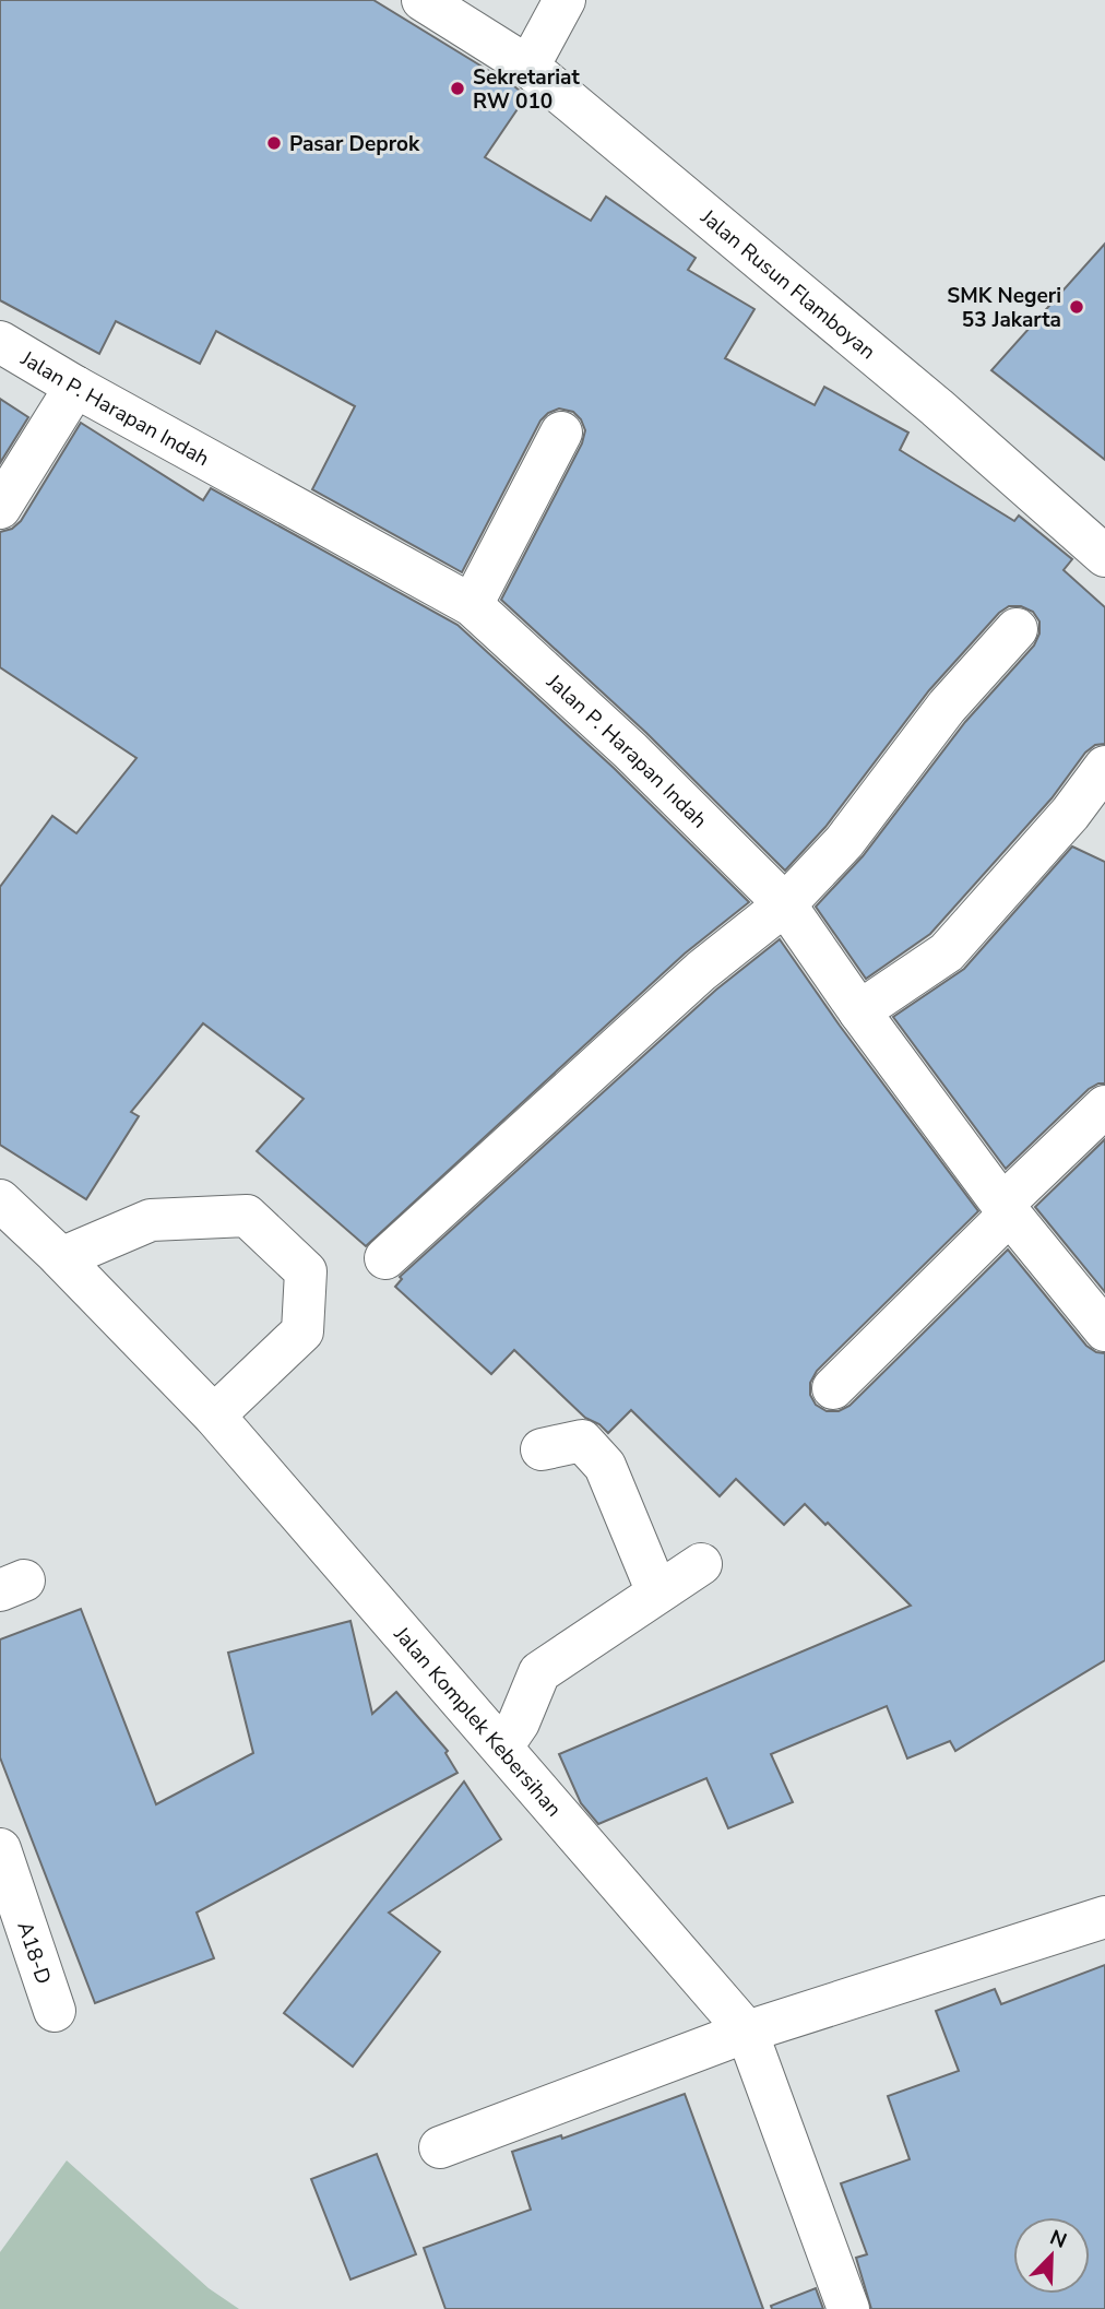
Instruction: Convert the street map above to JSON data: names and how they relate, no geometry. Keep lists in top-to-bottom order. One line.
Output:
{"streets":{"street":["Jalan Rusun Flamboyan","Jalan P. Harapan Indah","Jalan Komplek Kebersihan","A18-D"]},"places":["Sekretariat RW 010","Pasar Deprok","SMK Negeri 53 Jakarta"],"north":"top right"}
